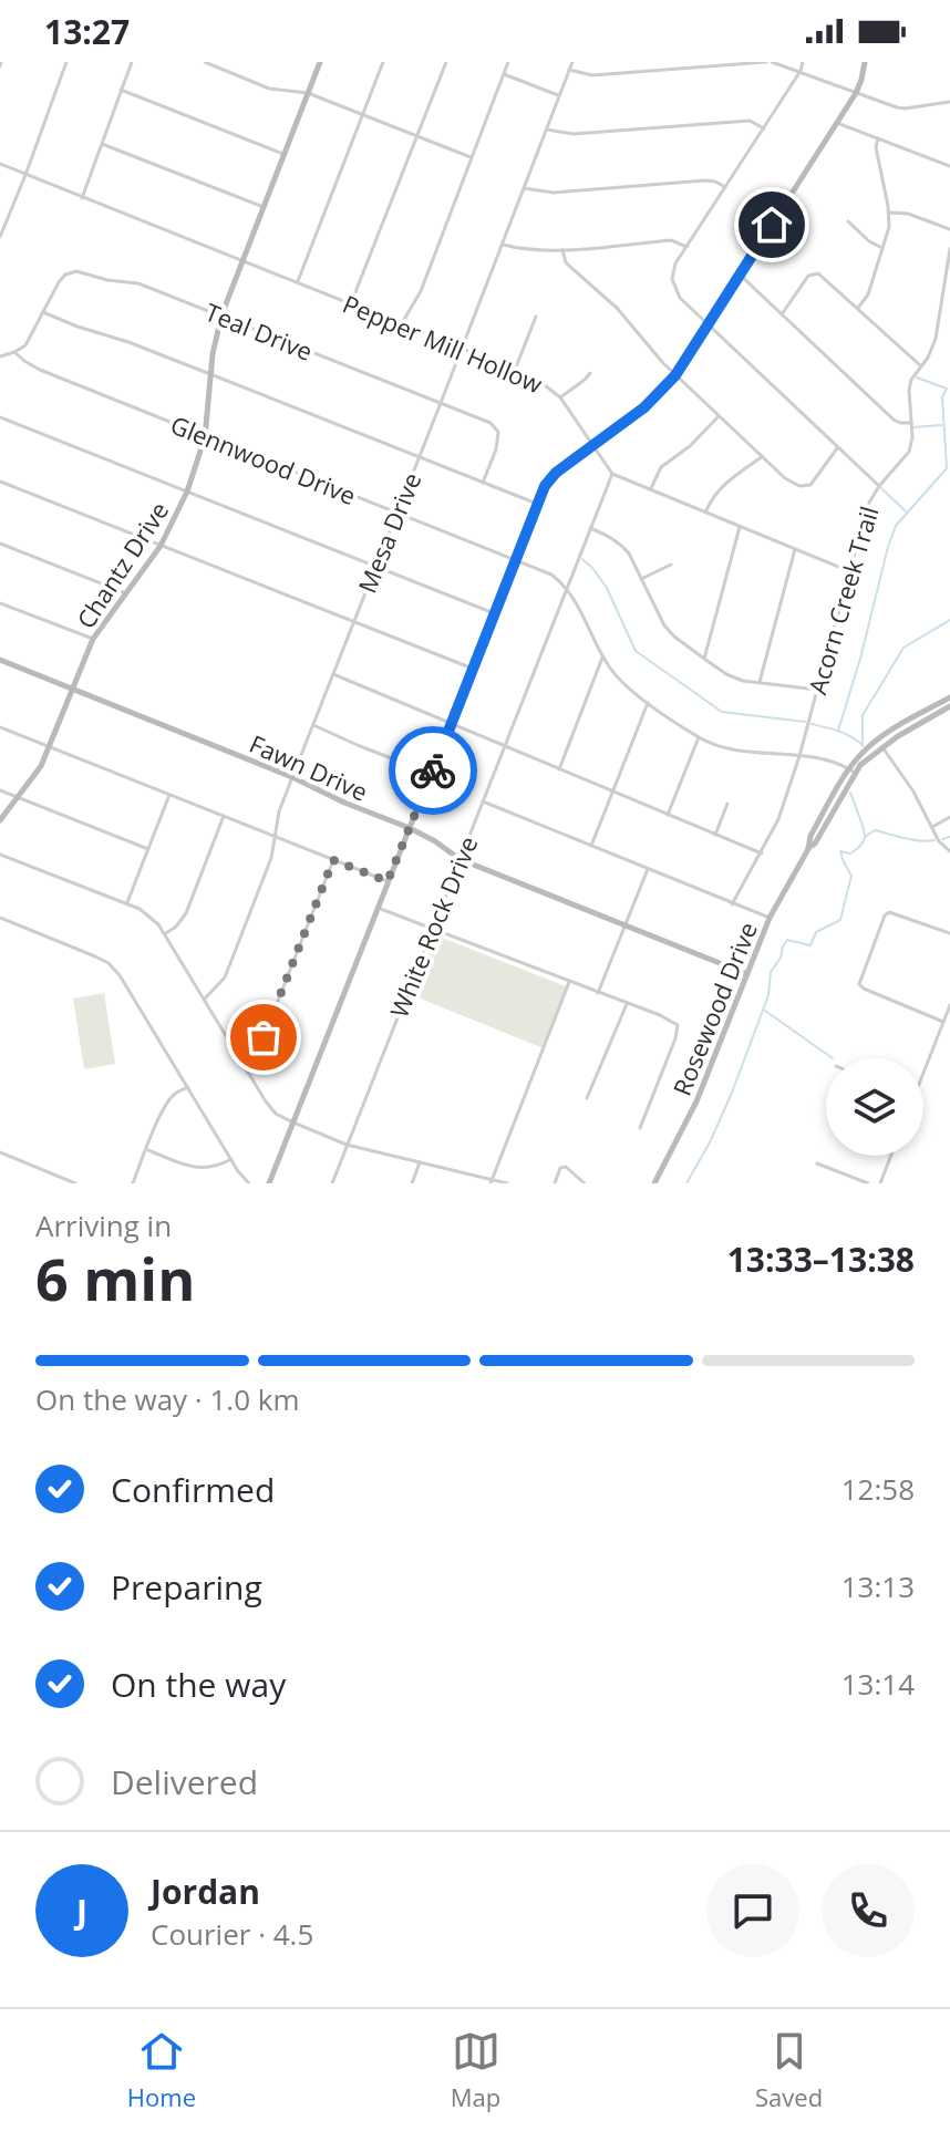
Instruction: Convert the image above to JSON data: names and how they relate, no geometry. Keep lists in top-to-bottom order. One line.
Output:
{"streets":{"street":["Teal Drive","Pepper Mill Hollow","Glennwood Drive","Mesa Drive","Chantz Drive","Acorn Creek Trail","Fawn Drive","White Rock Drive","Rosewood Drive"]},"crossings":[["Teal Drive","Glennwood Drive"],["Teal Drive","Mesa Drive"],["Teal Drive","Chantz Drive"],["Pepper Mill Hollow","Mesa Drive"],["Pepper Mill Hollow","Chantz Drive"],["Pepper Mill Hollow","White Rock Drive"],["Glennwood Drive","Mesa Drive"],["Glennwood Drive","Chantz Drive"],["Glennwood Drive","White Rock Drive"],["Mesa Drive","Fawn Drive"],["Chantz Drive","Fawn Drive"],["Fawn Drive","White Rock Drive"],["Fawn Drive","Rosewood Drive"]],"page":{"status":"13:27","heading":["6 min","Arriving in","13:33–13:38"],"panel":["Jordan","Courier · 4.5"],"bar":"On the way · 1.0 km","list":[["Confirmed","12:58"],["Preparing","13:13"],["On the way","13:14"],"Delivered"],"round":"J","tabs":["Home","Map","Saved"]}}
